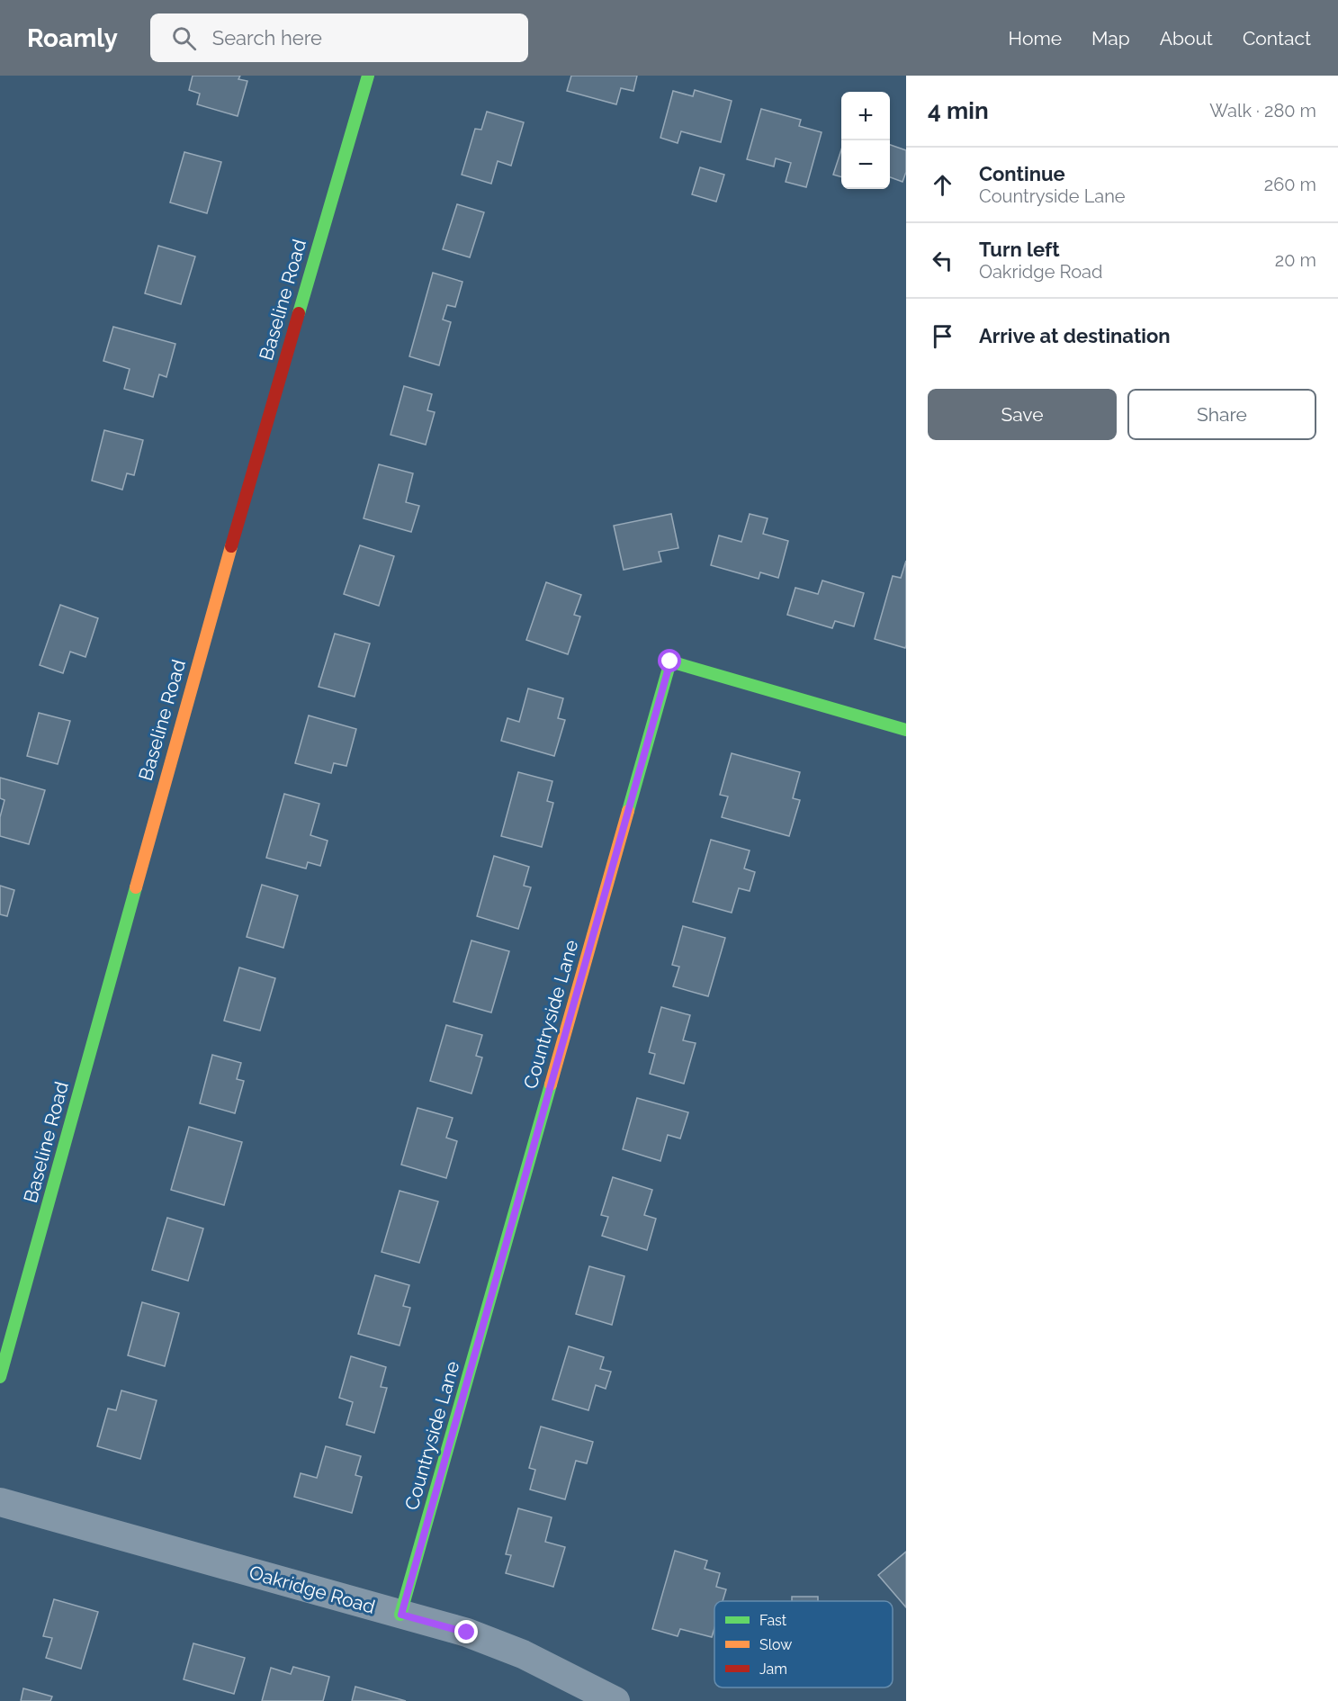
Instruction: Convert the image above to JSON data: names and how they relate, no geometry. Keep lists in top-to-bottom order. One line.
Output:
{"streets":{"street":["Baseline Road","Countryside Lane","Oakridge Road"]},"crossings":[["Countryside Lane","Oakridge Road"]],"legend":["Fast","Slow","Jam"],"page":{"header":"Roamly","search":"Search here","nav":["Home","Map","About","Contact"],"heading":["4 min","Walk · 280 m"],"map_buttons":["+","−"],"list":[["Continue","Countryside Lane","260 m"],["Turn left","Oakridge Road","20 m"],"Arrive at destination"],"buttons":["Save","Share"]}}
